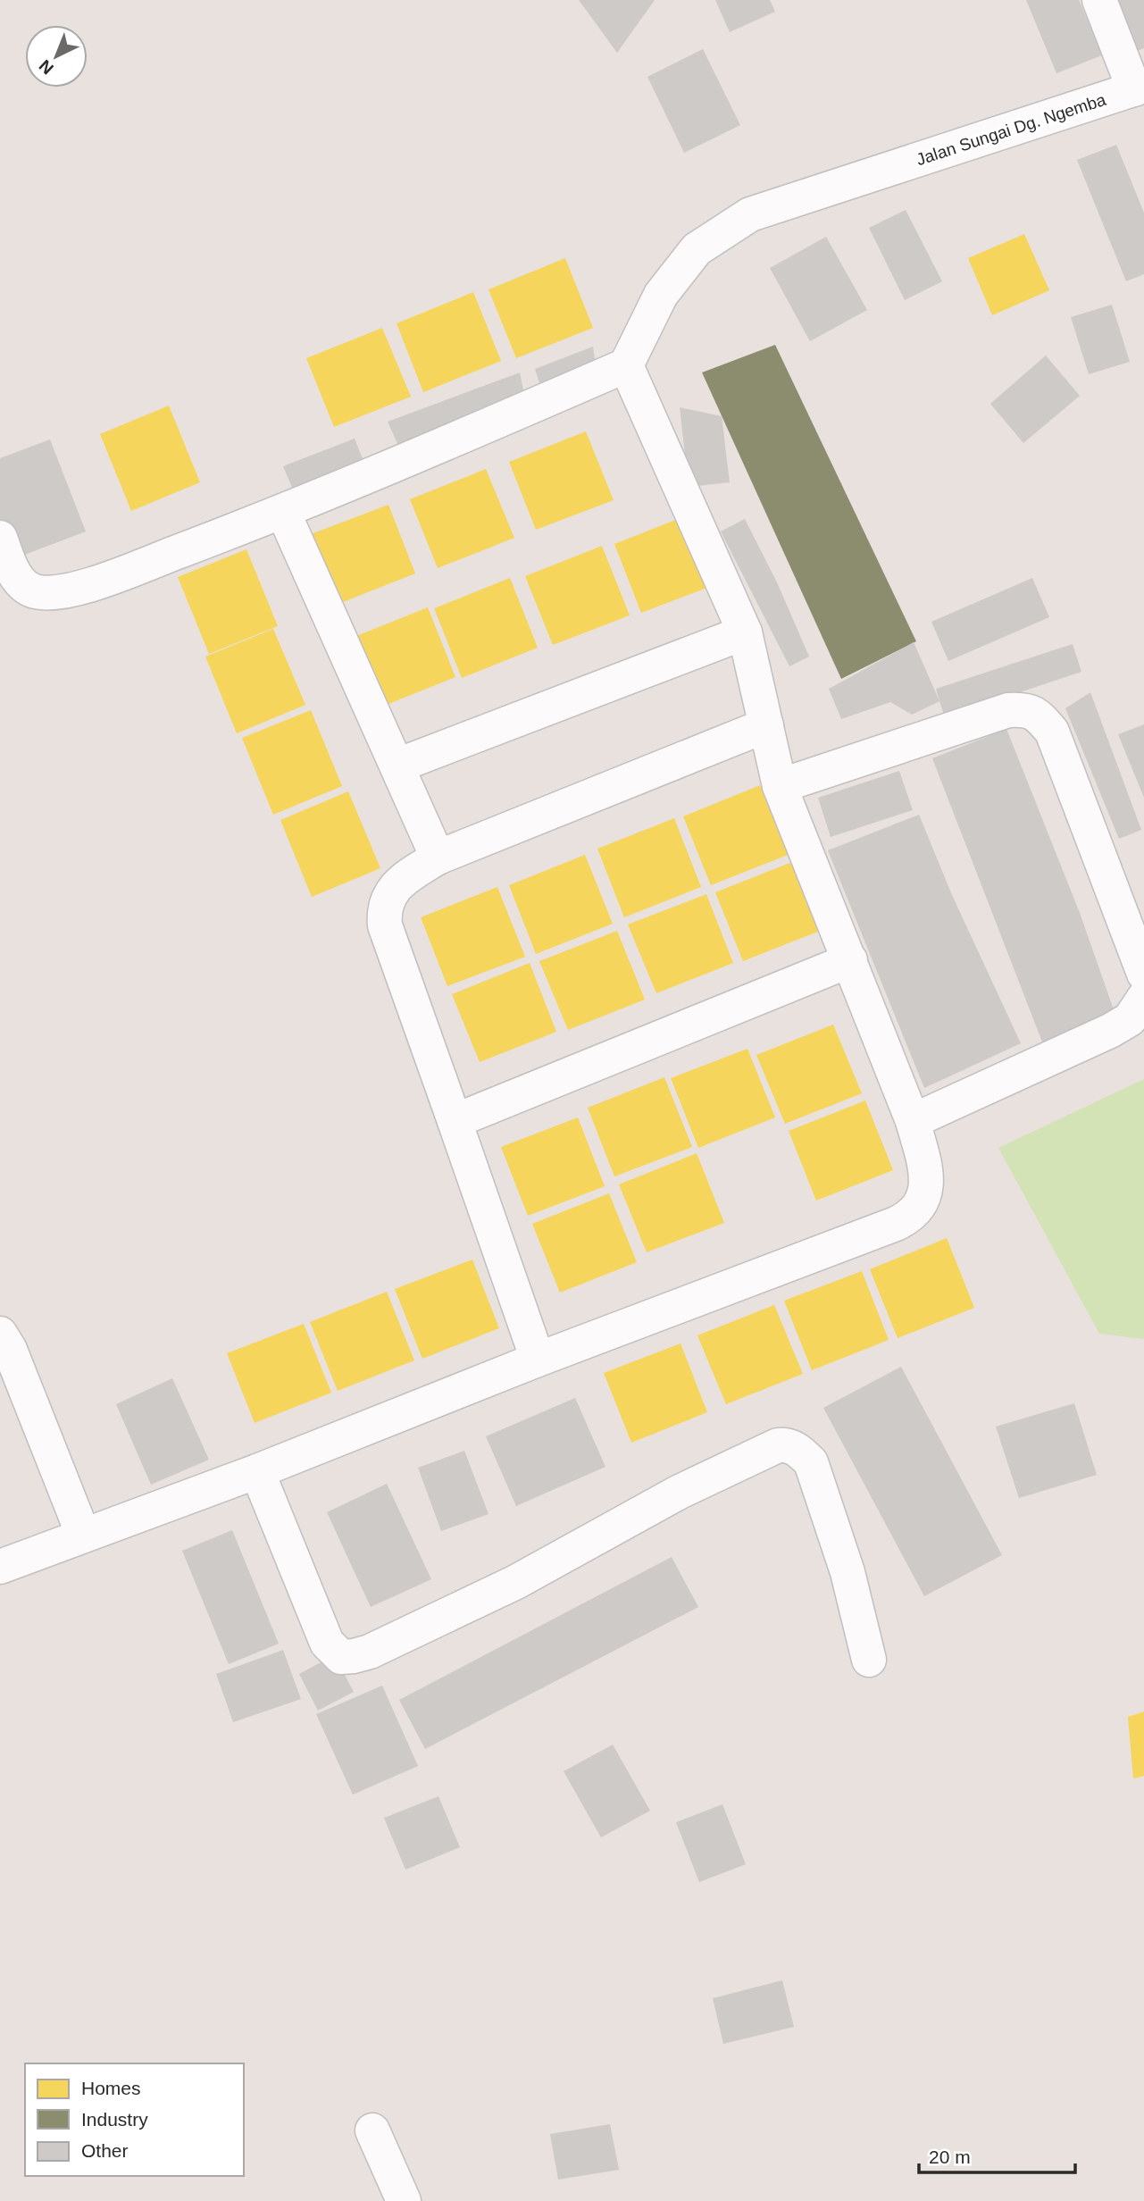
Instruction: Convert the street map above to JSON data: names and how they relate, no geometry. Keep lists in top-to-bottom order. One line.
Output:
{"streets":{"street":["Jalan Sungai Dg. Ngemba"]},"legend":["Homes","Industry","Other"],"scale_bar":"20 m","north":"bottom left"}
